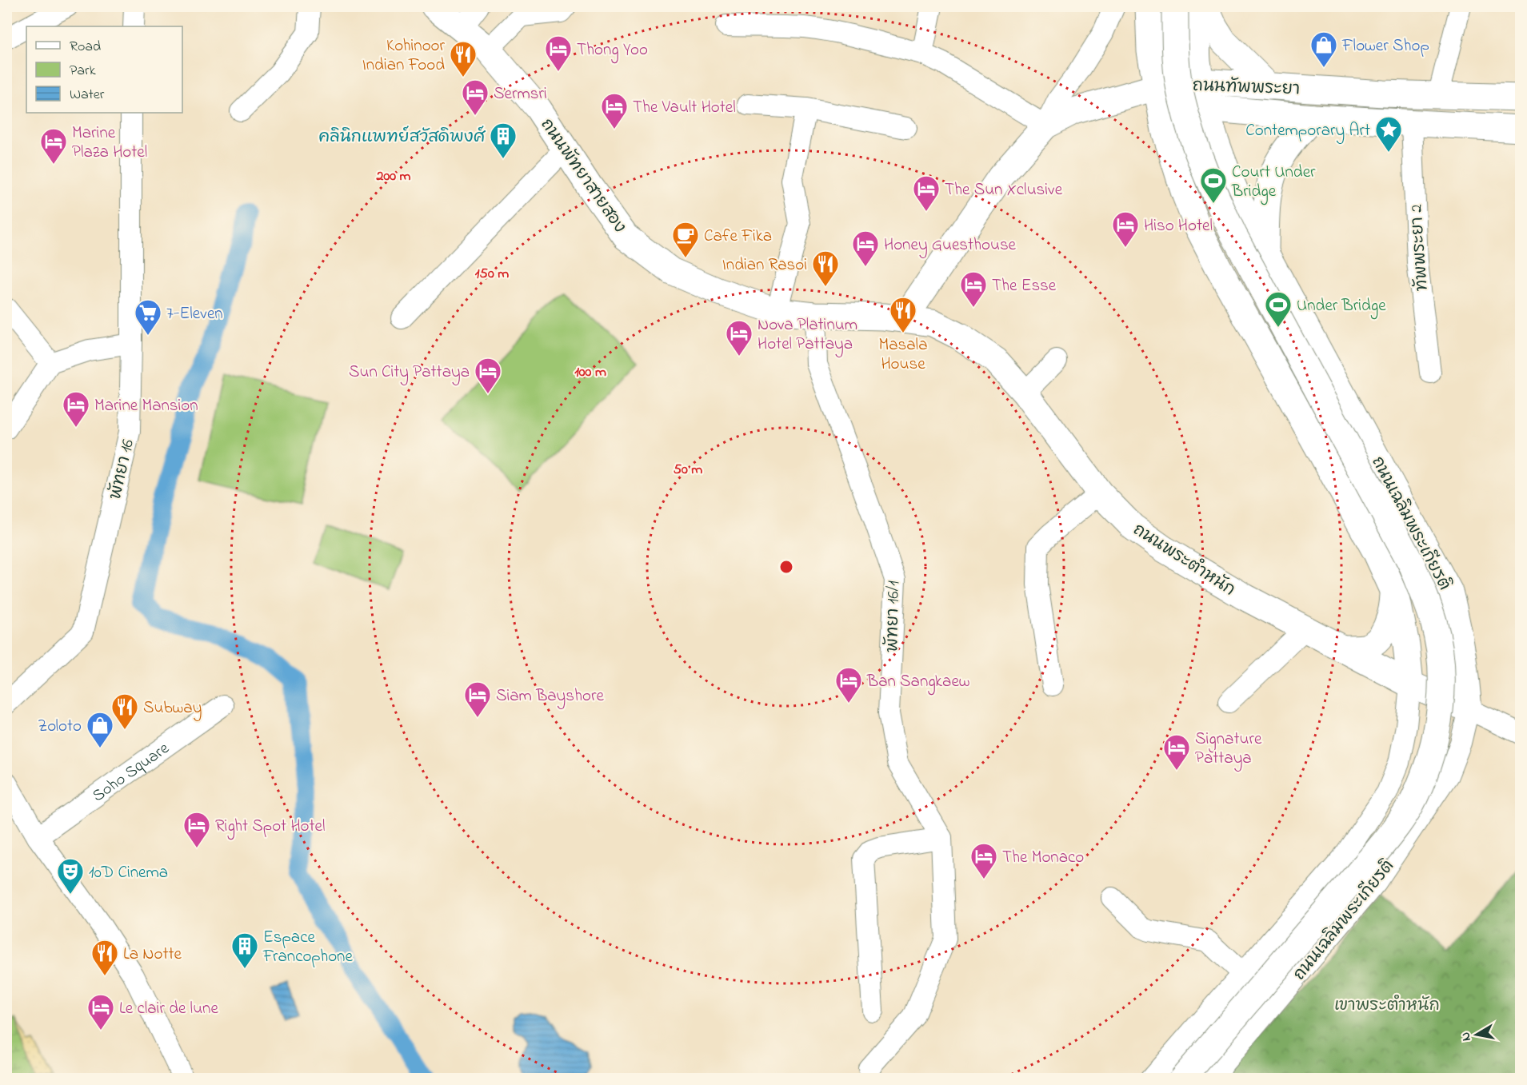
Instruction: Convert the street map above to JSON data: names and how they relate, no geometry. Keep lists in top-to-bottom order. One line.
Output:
{"streets":{"main road":["ถนนทัพพระยา","ถนนพัทยาสายสอง","ถนนเฉลิมพระเกียรติ","ถนนพระตำหนัก"],"street":["ทัพพระยา 2","พัทยา 16","พัทยา 16/1","Soho Square"]},"crossings":[["ถนนทัพพระยา","ถนนพัทยาสายสอง"],["ถนนทัพพระยา","ทัพพระยา 2"],["ถนนทัพพระยา","ถนนเฉลิมพระเกียรติ"],["ถนนทัพพระยา","ถนนพระตำหนัก"],["ถนนพัทยาสายสอง","ถนนพระตำหนัก"],["ถนนพัทยาสายสอง","พัทยา 16/1"],["ถนนเฉลิมพระเกียรติ","ถนนพระตำหนัก"]],"parks":["เขาพระตำหนัก"],"places":{"shop":["Flower Shop","Zoloto"],"hotel":["Thong Yoo","Sermsri","The Vault Hotel","Marine Plaza Hotel","The Sun Xclusive","Hiso Hotel","Honey Guesthouse","The Esse","Nova Platinum Hotel Pattaya","Sun City Pattaya","Marine Mansion","Ban Sangkaew","Siam Bayshore","Signature Pattaya","Right Spot Hotel","The Monaco","Le clair de lune"],"restaurant":["Kohinoor Indian Food","Indian Rasoi","Masala House","Subway","La Notte"],"place":["Contemporary Art"],"building":["คลินิกแพทย์สวัสดิพงศ์","Espace Francophone"],"sports":["Court Under Bridge","Under Bridge"],"cafe":["Cafe Fika"],"supermarket":["7-Eleven"],"theatre":["10D Cinema"]},"legend":["Road","Park","Water"],"north":"left","rings":["200 m","150 m","100 m","50 m"]}
